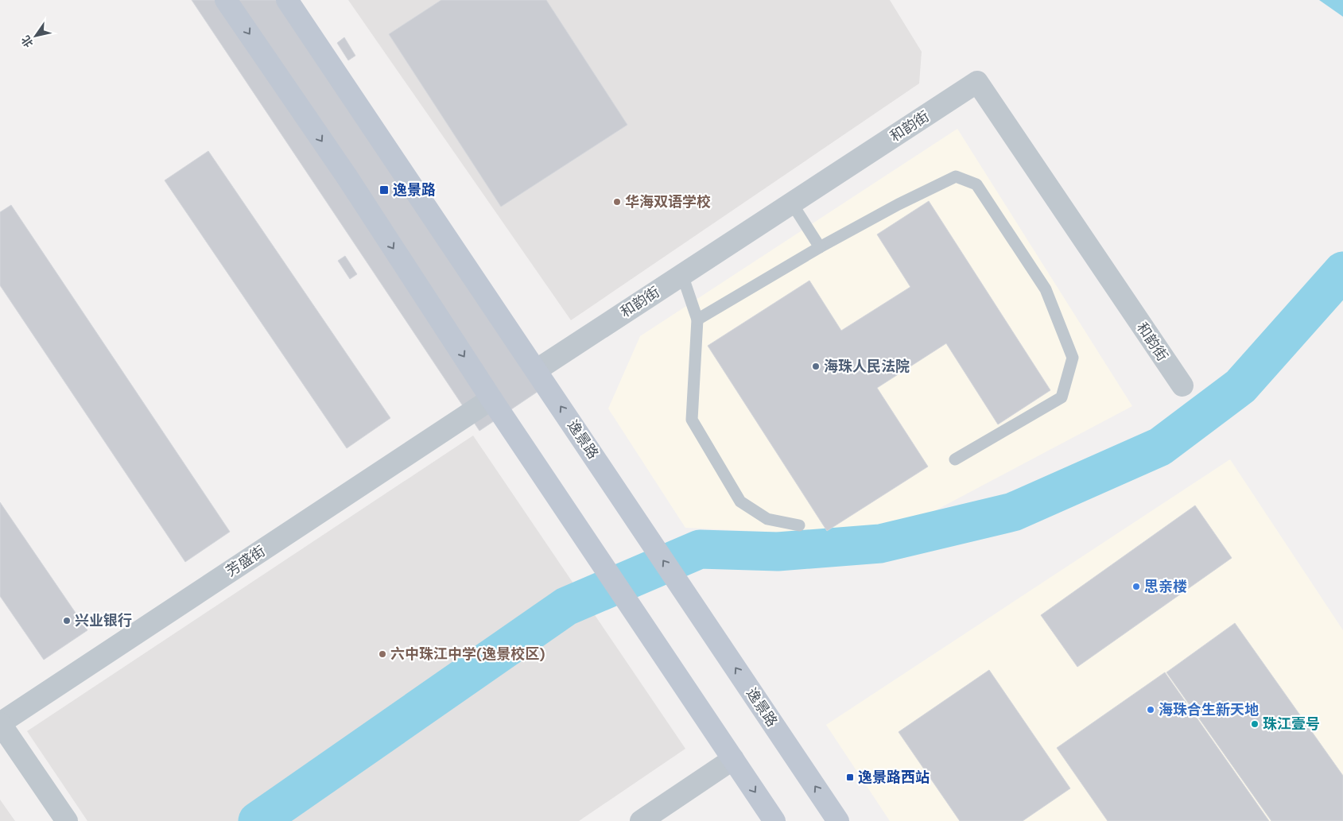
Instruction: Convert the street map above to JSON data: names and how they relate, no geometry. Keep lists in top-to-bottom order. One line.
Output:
{"streets":{"main road":["逸景路"],"street":["和韵街","芳盛街"]},"crossings":[["和韵街","逸景路"]],"places":{"transit":["逸景路","逸景路西站"],"other":["华海双语学校","海珠人民法院","思亲楼","兴业银行","六中珠江中学(逸景校区)","海珠合生新天地","珠江壹号"]},"north":"bottom left"}
